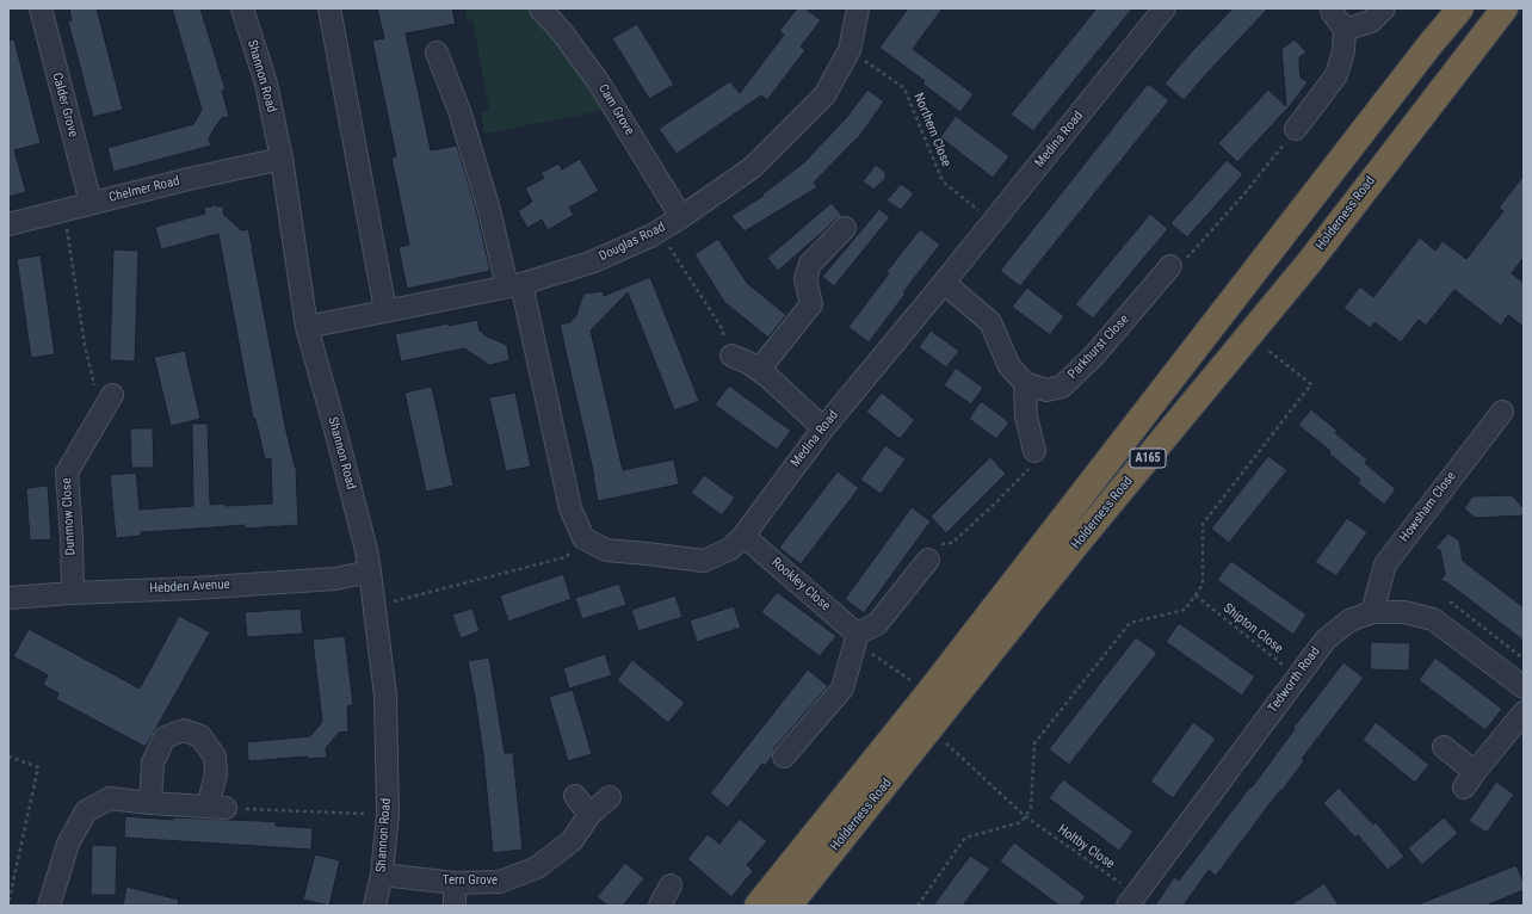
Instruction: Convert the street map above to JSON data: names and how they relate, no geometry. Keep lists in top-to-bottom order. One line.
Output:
{"streets":{"highway":["Holderness Road","A165"],"street":["Shannon Road","Calder Grove","Cam Grove","Medina Road","Chelmer Road","Douglas Road","Parkhurst Close","Howsham Close","Dunmow Close","Rookley Close","Hebden Avenue","Tedworth Road","Tern Grove"],"path":["Northern Close","Shipton Close","Holtby Close"]},"crossings":[["Shannon Road","Chelmer Road"],["Shannon Road","Douglas Road"],["Shannon Road","Hebden Avenue"],["Shannon Road","Tern Grove"],["Calder Grove","Chelmer Road"],["Cam Grove","Douglas Road"],["Northern Close","Medina Road"],["Northern Close","Douglas Road"],["Medina Road","Parkhurst Close"],["Medina Road","Rookley Close"],["Howsham Close","Tedworth Road"],["Dunmow Close","Hebden Avenue"],["Shipton Close","Tedworth Road"],["Tedworth Road","Holtby Close"]]}
